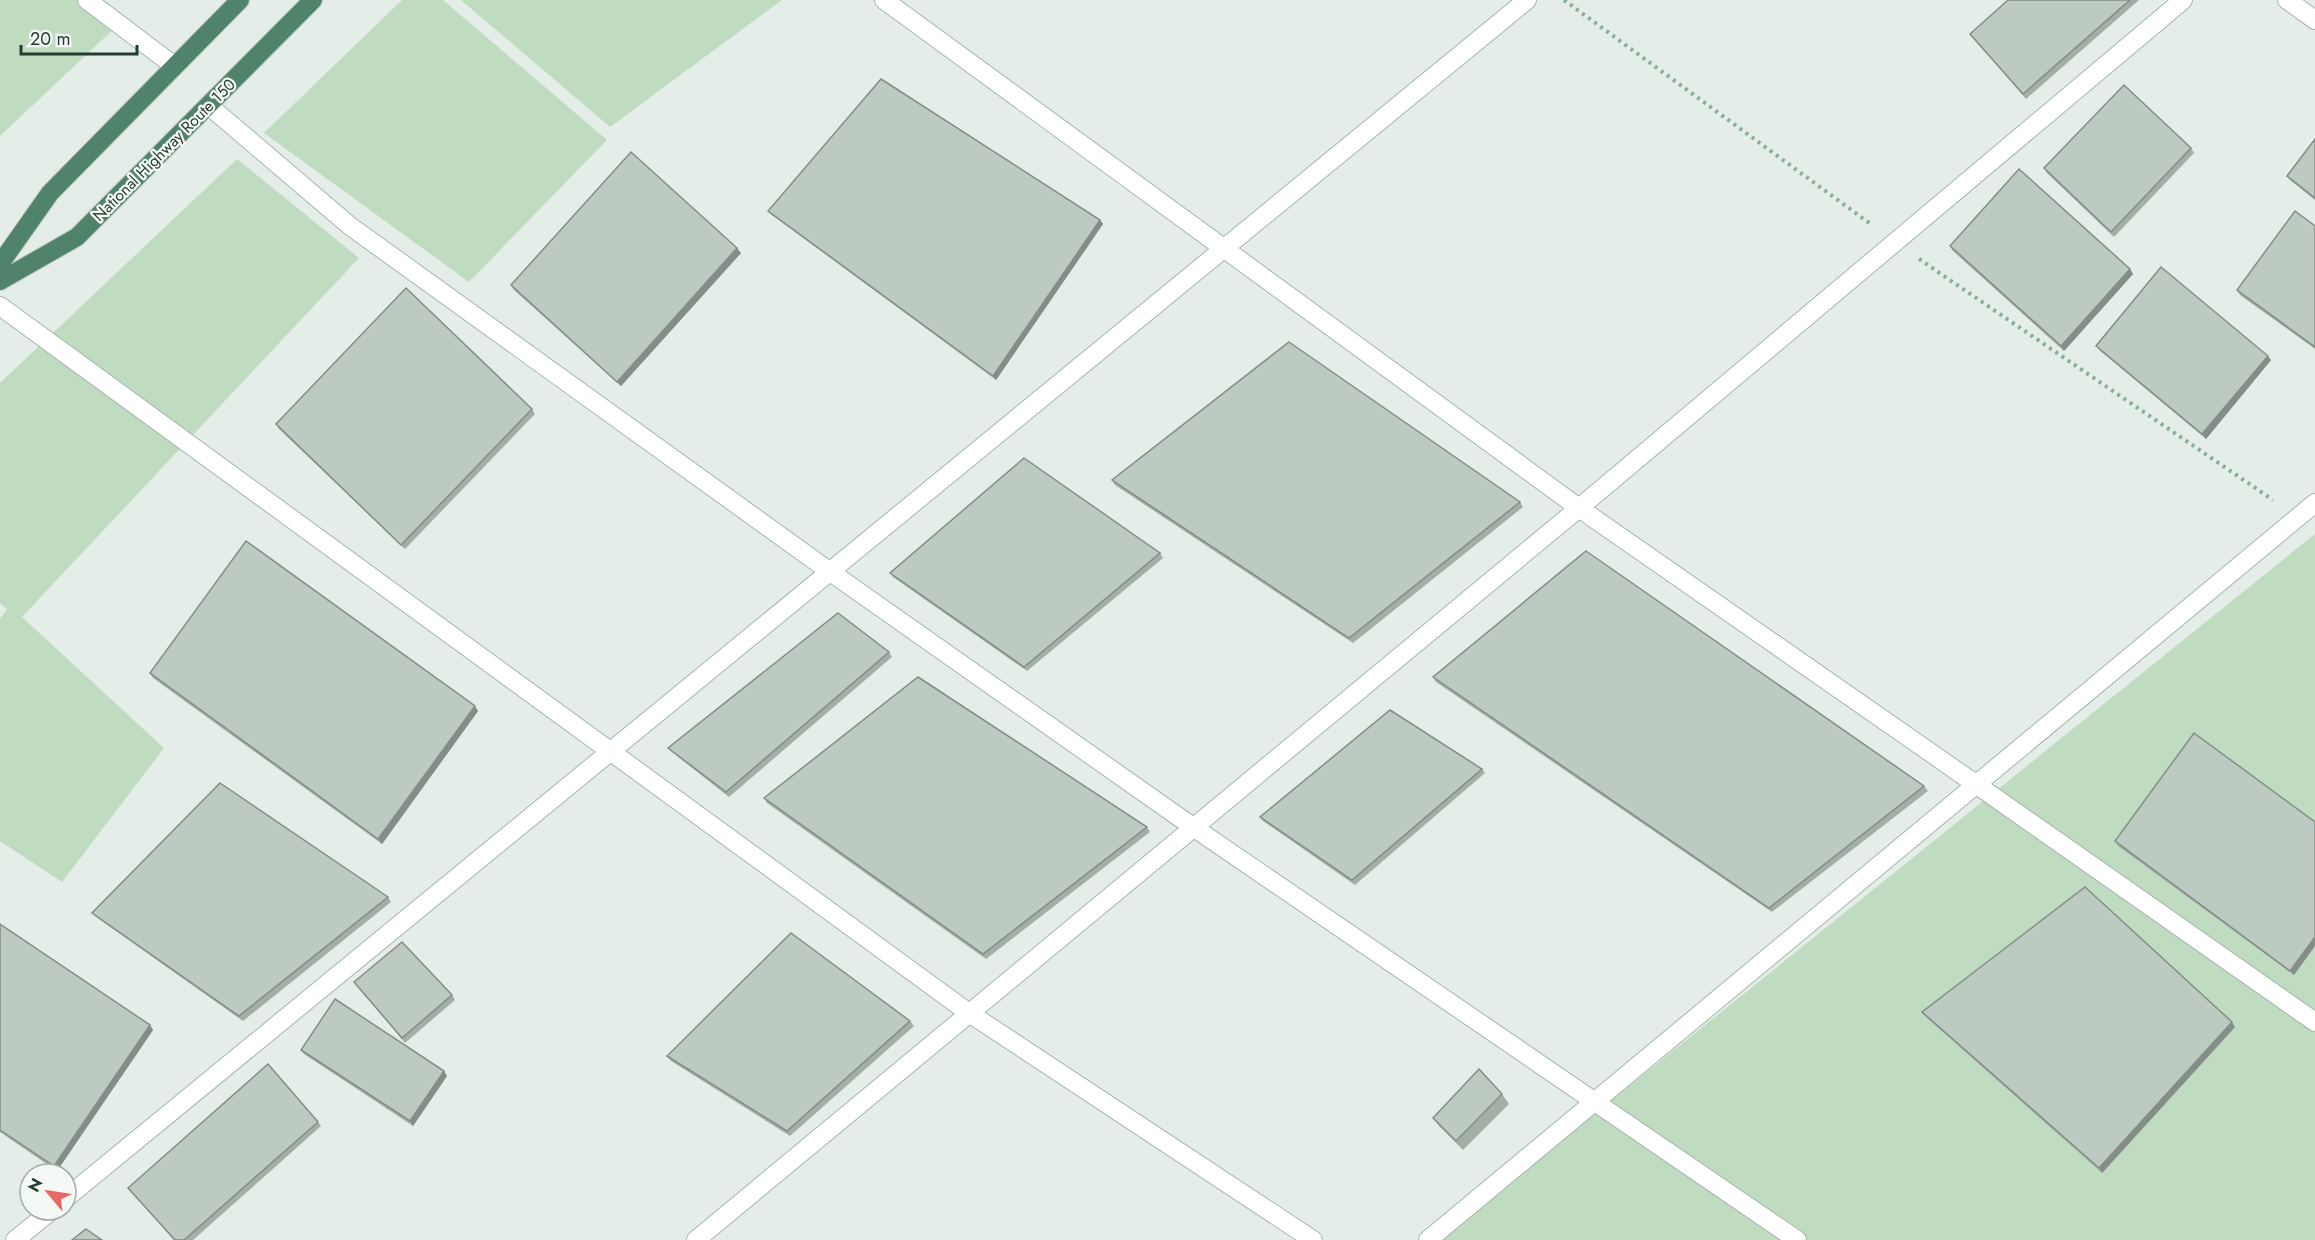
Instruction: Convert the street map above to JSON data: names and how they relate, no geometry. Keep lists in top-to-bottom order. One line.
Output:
{"streets":{"highway":["National Highway Route 150"]},"scale_bar":"20 m","north":"top left"}
